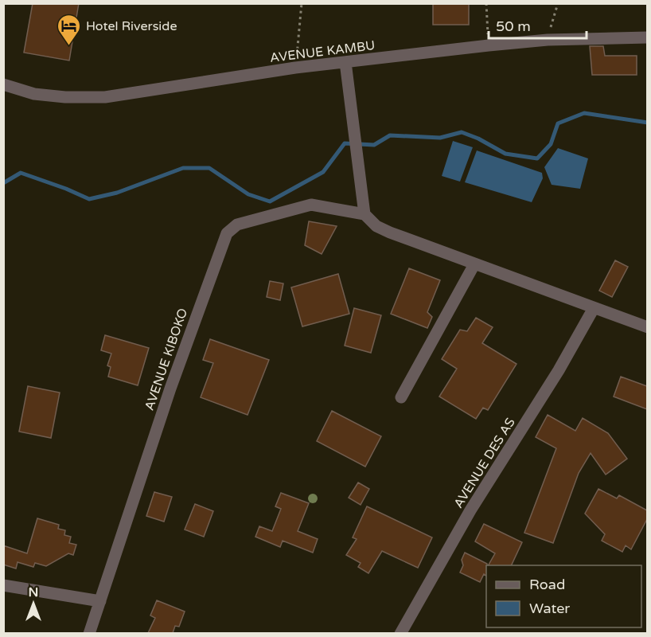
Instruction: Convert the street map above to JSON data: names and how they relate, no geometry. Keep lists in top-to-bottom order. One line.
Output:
{"streets":{"street":["AVENUE KAMBU","AVENUE KIBOKO","AVENUE DES AS"]},"places":{"hotel":["Hotel Riverside"]},"legend":["Road","Water"],"scale_bar":"50 m","north":"top"}
